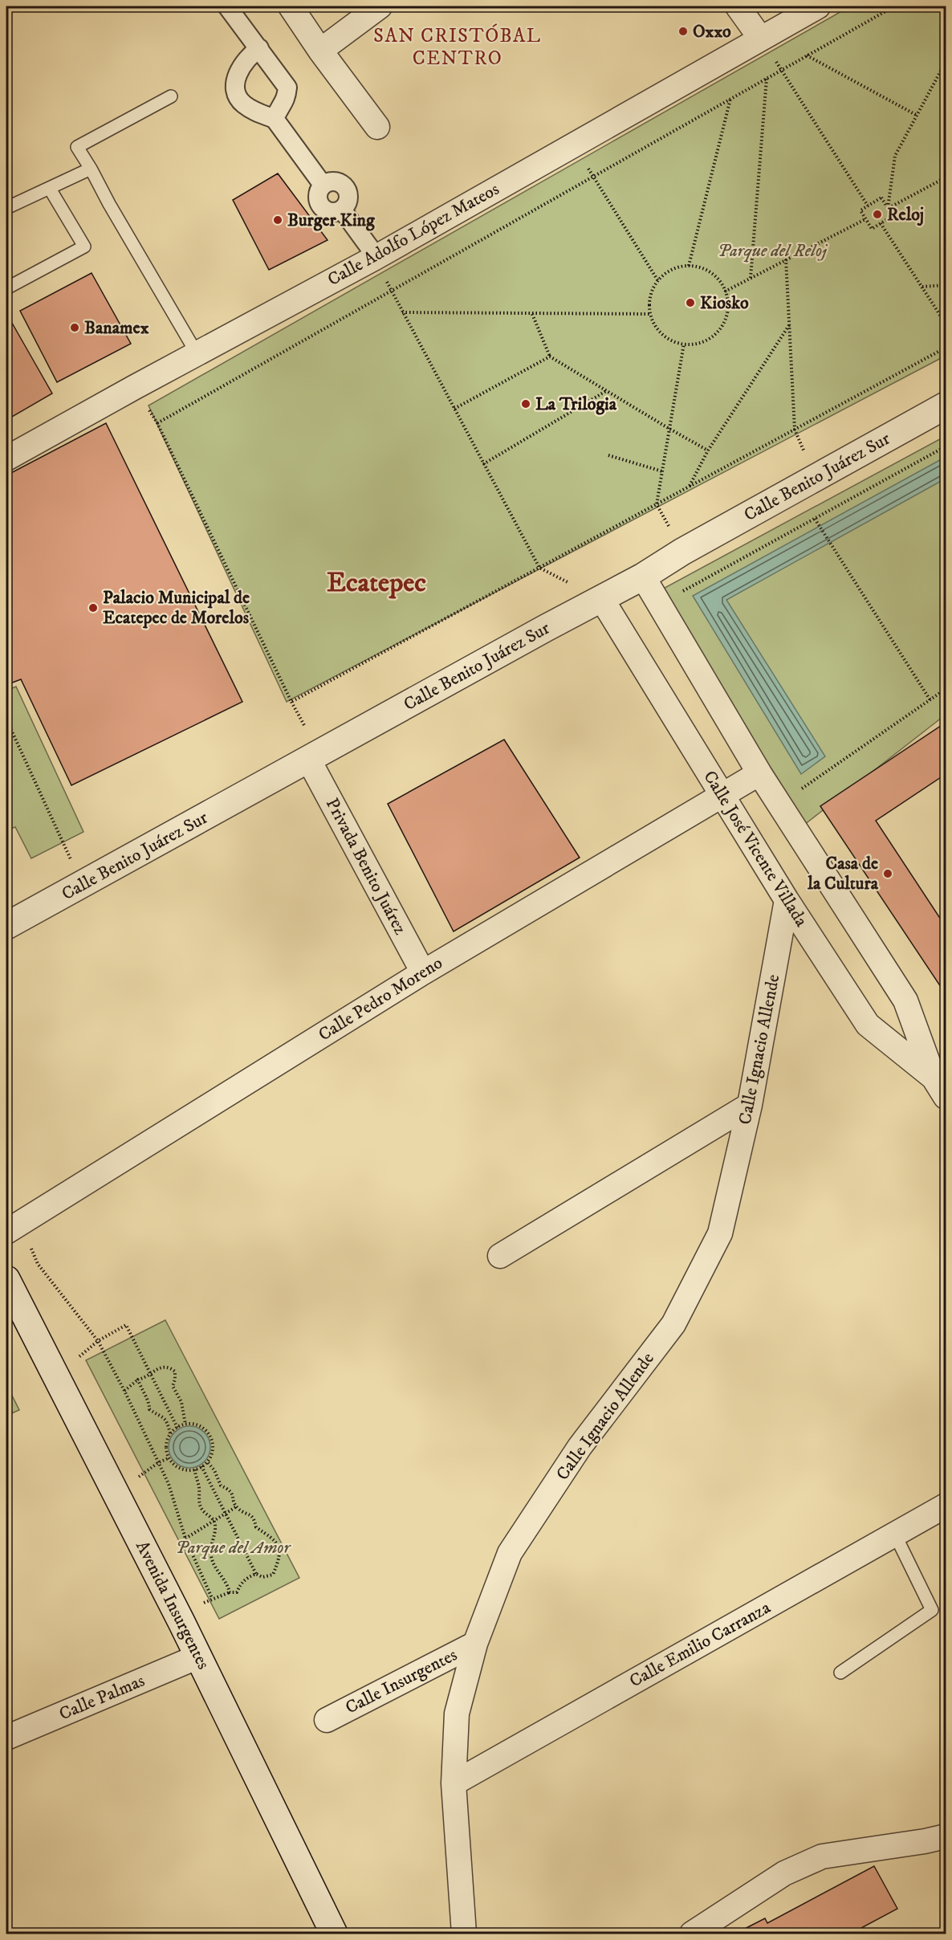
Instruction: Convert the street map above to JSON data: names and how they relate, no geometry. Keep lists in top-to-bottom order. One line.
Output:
{"streets":{"street":["Calle Adolfo López Mateos","Calle Benito Juárez Sur","Calle José Vicente Villada","Privada Benito Juárez","Calle Pedro Moreno","Calle Ignacio Allende","Avenida Insurgentes","Calle Emilio Carranza","Calle Insurgentes","Calle Palmas"]},"crossings":[["Calle Benito Juárez Sur","Calle José Vicente Villada"],["Calle Benito Juárez Sur","Privada Benito Juárez"],["Calle José Vicente Villada","Calle Pedro Moreno"],["Calle José Vicente Villada","Calle Ignacio Allende"],["Privada Benito Juárez","Calle Pedro Moreno"],["Calle Ignacio Allende","Calle Emilio Carranza"],["Calle Ignacio Allende","Calle Insurgentes"],["Avenida Insurgentes","Calle Palmas"]],"districts":["SAN CRISTÓBAL CENTRO","Ecatepec"],"parks":["Parque del Reloj","Parque del Amor"],"places":["Oxxo","Reloj","Burger King","Kiosko","Banamex","La Trilogia","Palacio Municipal de Ecatepec de Morelos","Casa de la Cultura"]}
